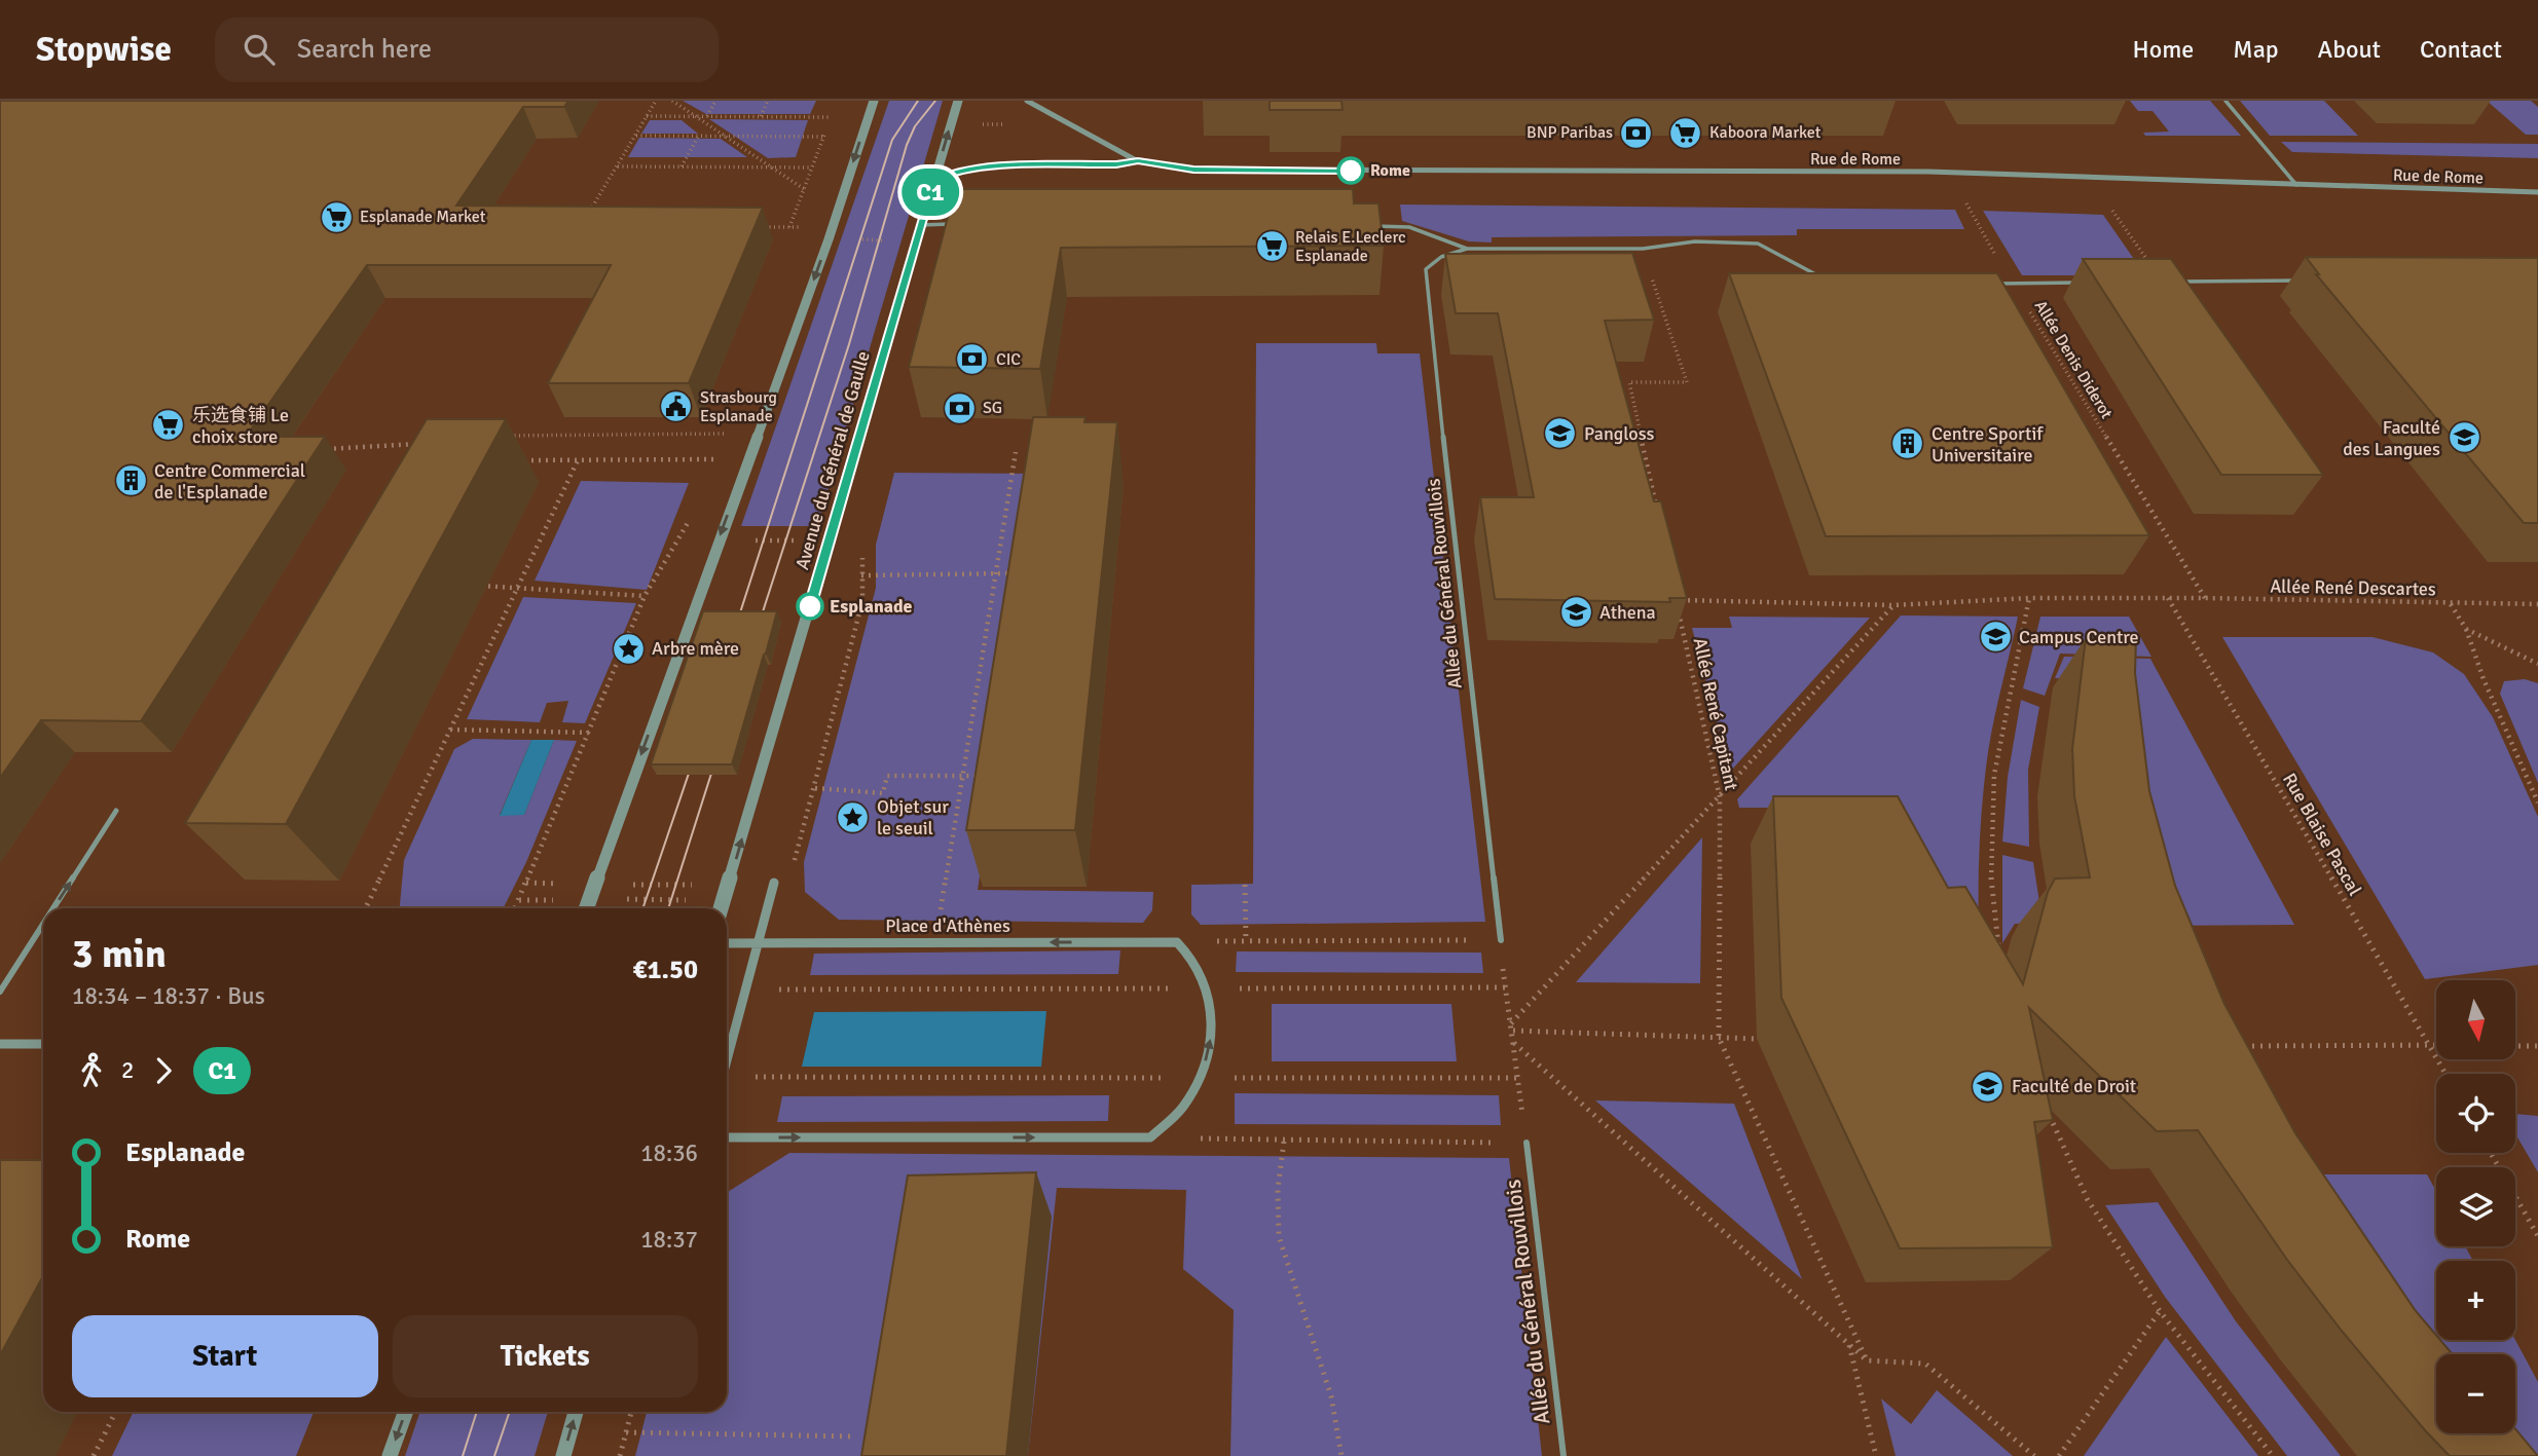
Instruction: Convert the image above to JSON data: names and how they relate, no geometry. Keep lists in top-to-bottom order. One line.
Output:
{"streets":{"street":["Rue de Rome","Avenue du Général de Gaulle","Place d'Athènes"],"lane":["Allée du Général Rouvillois"],"path":["Allée Denis Diderot","Allée René Descartes","Allée René Capitant","Rue Blaise Pascal"]},"crossings":[["Rue de Rome","Allée Denis Diderot"],["Allée Denis Diderot","Allée René Descartes"],["Allée René Descartes","Allée René Capitant"],["Allée René Descartes","Rue Blaise Pascal"]],"one_way":["Place d'Athènes"],"places":{"bank":["BNP Paribas","CIC","SG"],"supermarket":["Kaboora Market","Esplanade Market","Relais E.Leclerc Esplanade","乐选食铺 Le choix store"],"other":["Rome","Esplanade"],"public building":["Strasbourg Esplanade"],"school or university":["Pangloss","Faculté des Langues","Athena","Campus Centre","Faculté de Droit"],"building":["Centre Sportif Universitaire","Centre Commercial de l'Esplanade"],"place":["Arbre mère","Objet sur le seuil"]},"lines":["bus line C1"],"north":"bottom","page":{"header":"Stopwise","search":"Search here","nav":["Home","Map","About","Contact"],"on_map":"C1","heading":["3 min","18:34 – 18:37 · Bus","€1.50"],"map_buttons":["+","−"],"legs":["2","C1"],"list":[{"name":"Esplanade","value":"18:36"},{"name":"Rome","value":"18:37"}],"buttons":["Start","Tickets"]}}
